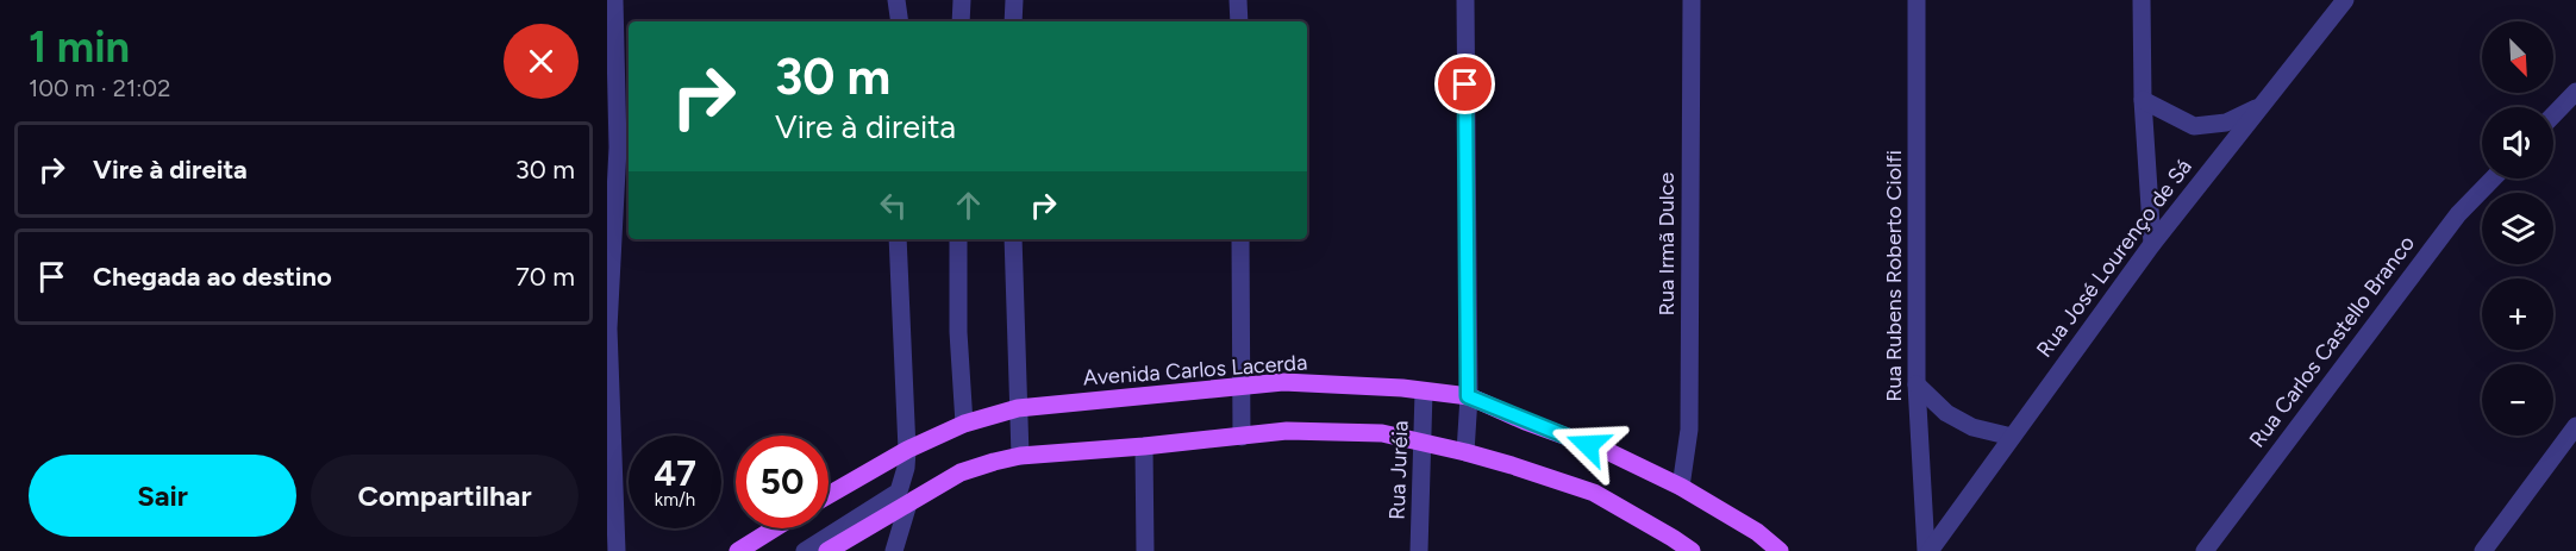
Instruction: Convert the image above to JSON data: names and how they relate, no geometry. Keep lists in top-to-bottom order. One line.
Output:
{"streets":{"main road":["Avenida Carlos Lacerda"],"street":["Rua Irmã Dulce","Rua José Lourenço de Sá","Rua Rubens Roberto Ciolfi","Rua Carlos Castello Branco","Rua Juréia"]},"crossings":[["Rua Irmã Dulce","Avenida Carlos Lacerda"],["Rua José Lourenço de Sá","Rua Rubens Roberto Ciolfi"],["Avenida Carlos Lacerda","Rua Juréia"]],"north":"bottom right","page":{"heading":["1 min","100 m · 21:02"],"map_buttons":["+","−"],"turn":["30 m","Vire à direita"],"list":[{"name":"Vire à direita","value":"30 m"},{"name":"Chegada ao destino","value":"70 m"}],"speed":"47 km/h","limit":"50","buttons":["Sair","Compartilhar"]}}
